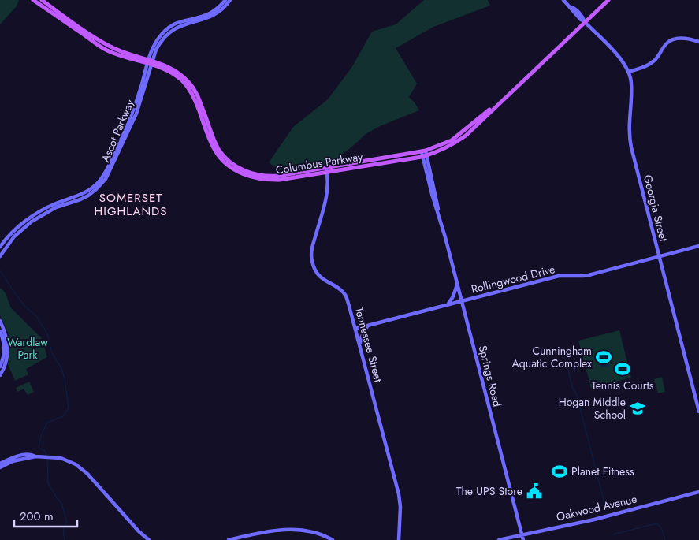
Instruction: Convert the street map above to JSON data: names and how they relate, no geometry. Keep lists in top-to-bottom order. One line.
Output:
{"streets":{"main road":["Ascot Parkway","Columbus Parkway","Georgia Street","Rollingwood Drive","Tennessee Street","Springs Road","Oakwood Avenue"]},"crossings":[["Ascot Parkway","Columbus Parkway"],["Columbus Parkway","Georgia Street"],["Columbus Parkway","Tennessee Street"],["Columbus Parkway","Springs Road"],["Georgia Street","Rollingwood Drive"],["Rollingwood Drive","Tennessee Street"],["Rollingwood Drive","Springs Road"],["Springs Road","Oakwood Avenue"]],"districts":["SOMERSET HIGHLANDS"],"parks":["Wardlaw Park"],"places":{"sports":["Cunningham Aquatic Complex","Tennis Courts","Planet Fitness"],"school or university":["Hogan Middle School"],"public building":["The UPS Store"]},"scale_bar":"200 m"}
